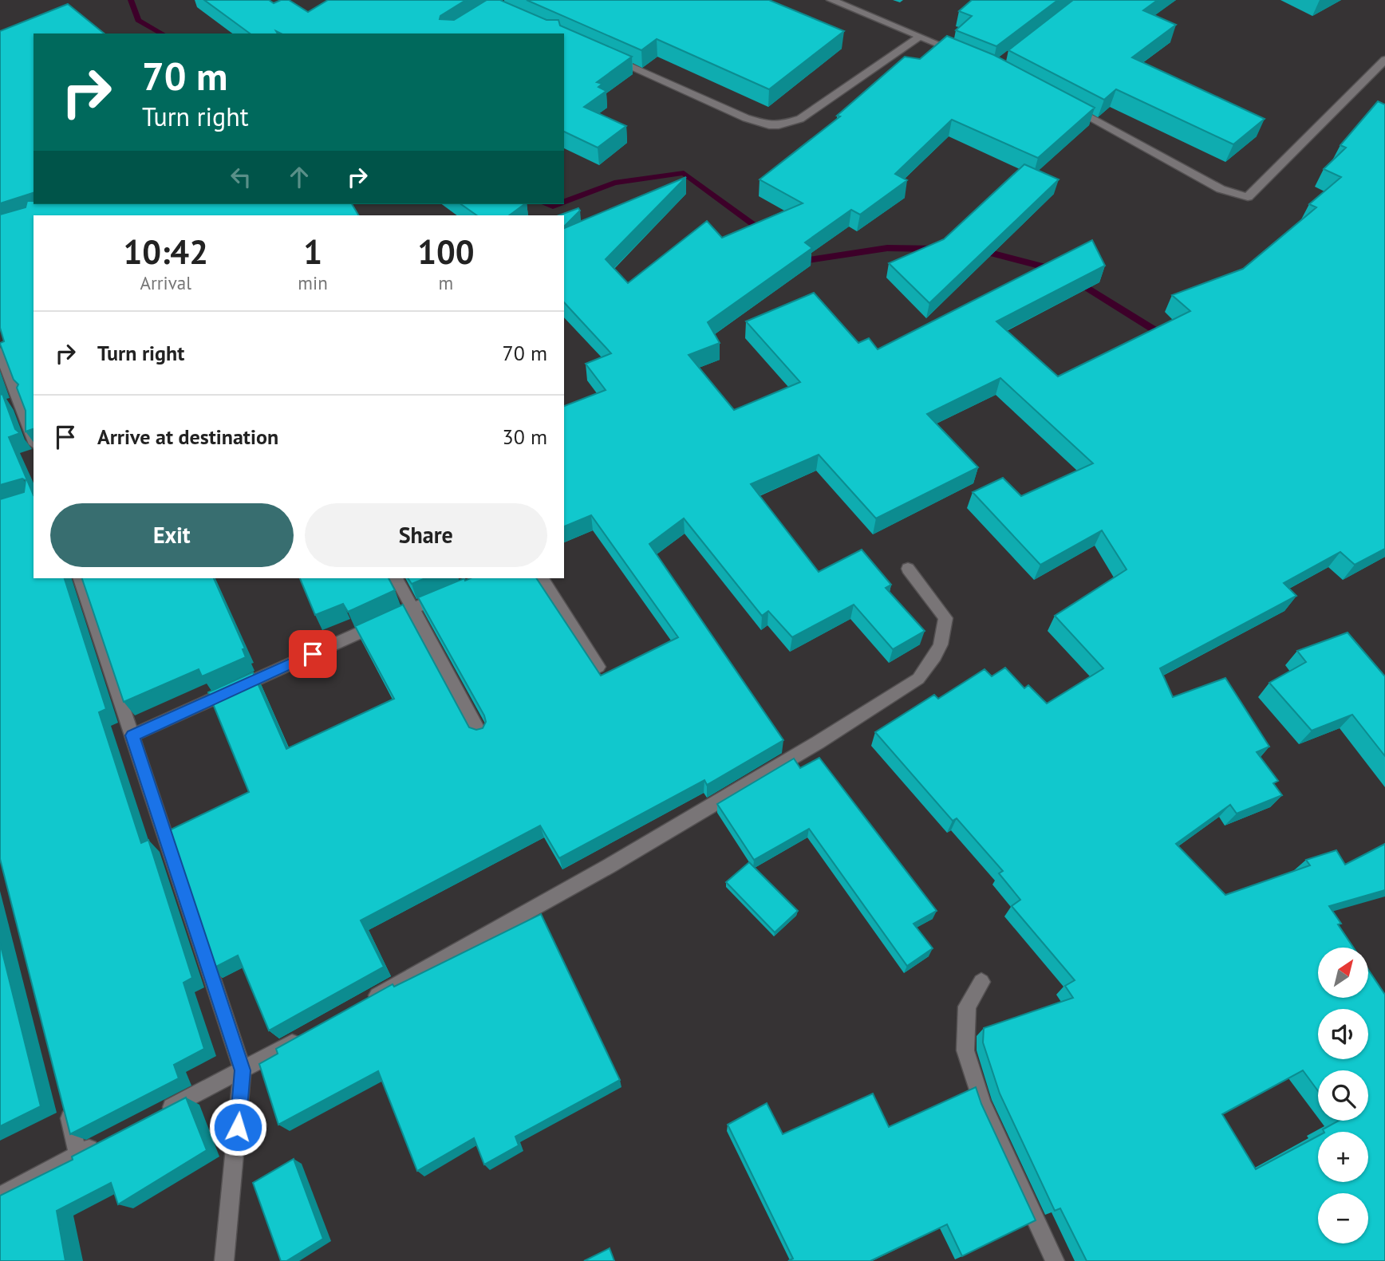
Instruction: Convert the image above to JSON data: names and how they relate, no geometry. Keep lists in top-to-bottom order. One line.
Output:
{"north":"top right","page":{"turn":["70 m","Turn right"],"eta":["10:42","Arrival","1","min","100","m"],"list":[{"name":"Turn right","value":"70 m"},{"name":"Arrive at destination","value":"30 m"}],"buttons":["Exit","Share"],"map_buttons":["+","−"]}}
